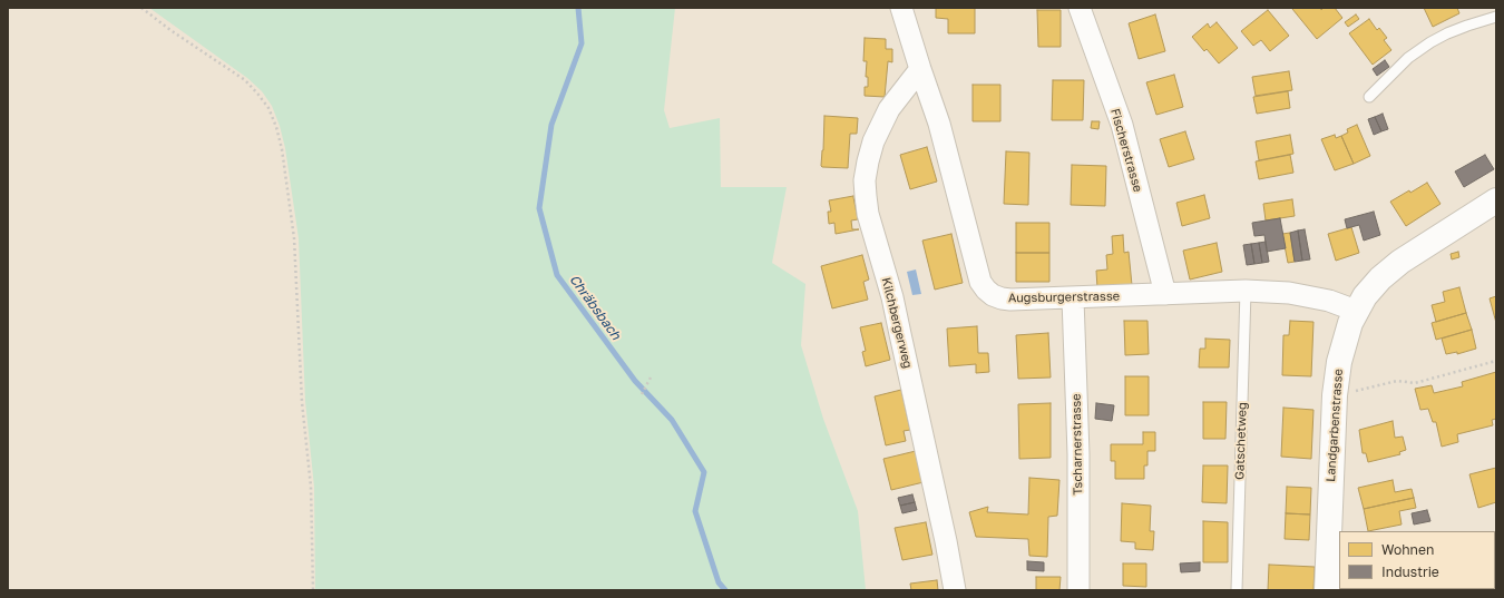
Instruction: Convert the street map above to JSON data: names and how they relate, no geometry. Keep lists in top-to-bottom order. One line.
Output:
{"streets":{"street":["Fischerstrasse","Augsburgerstrasse","Kilchbergerweg","Landgarbenstrasse","Tscharnerstrasse"],"lane":["Gatschetweg"]},"crossings":[["Fischerstrasse","Augsburgerstrasse"],["Augsburgerstrasse","Kilchbergerweg"],["Augsburgerstrasse","Landgarbenstrasse"],["Augsburgerstrasse","Gatschetweg"],["Augsburgerstrasse","Tscharnerstrasse"]],"water":["Chräbsbach"],"legend":["Wohnen","Industrie"]}
